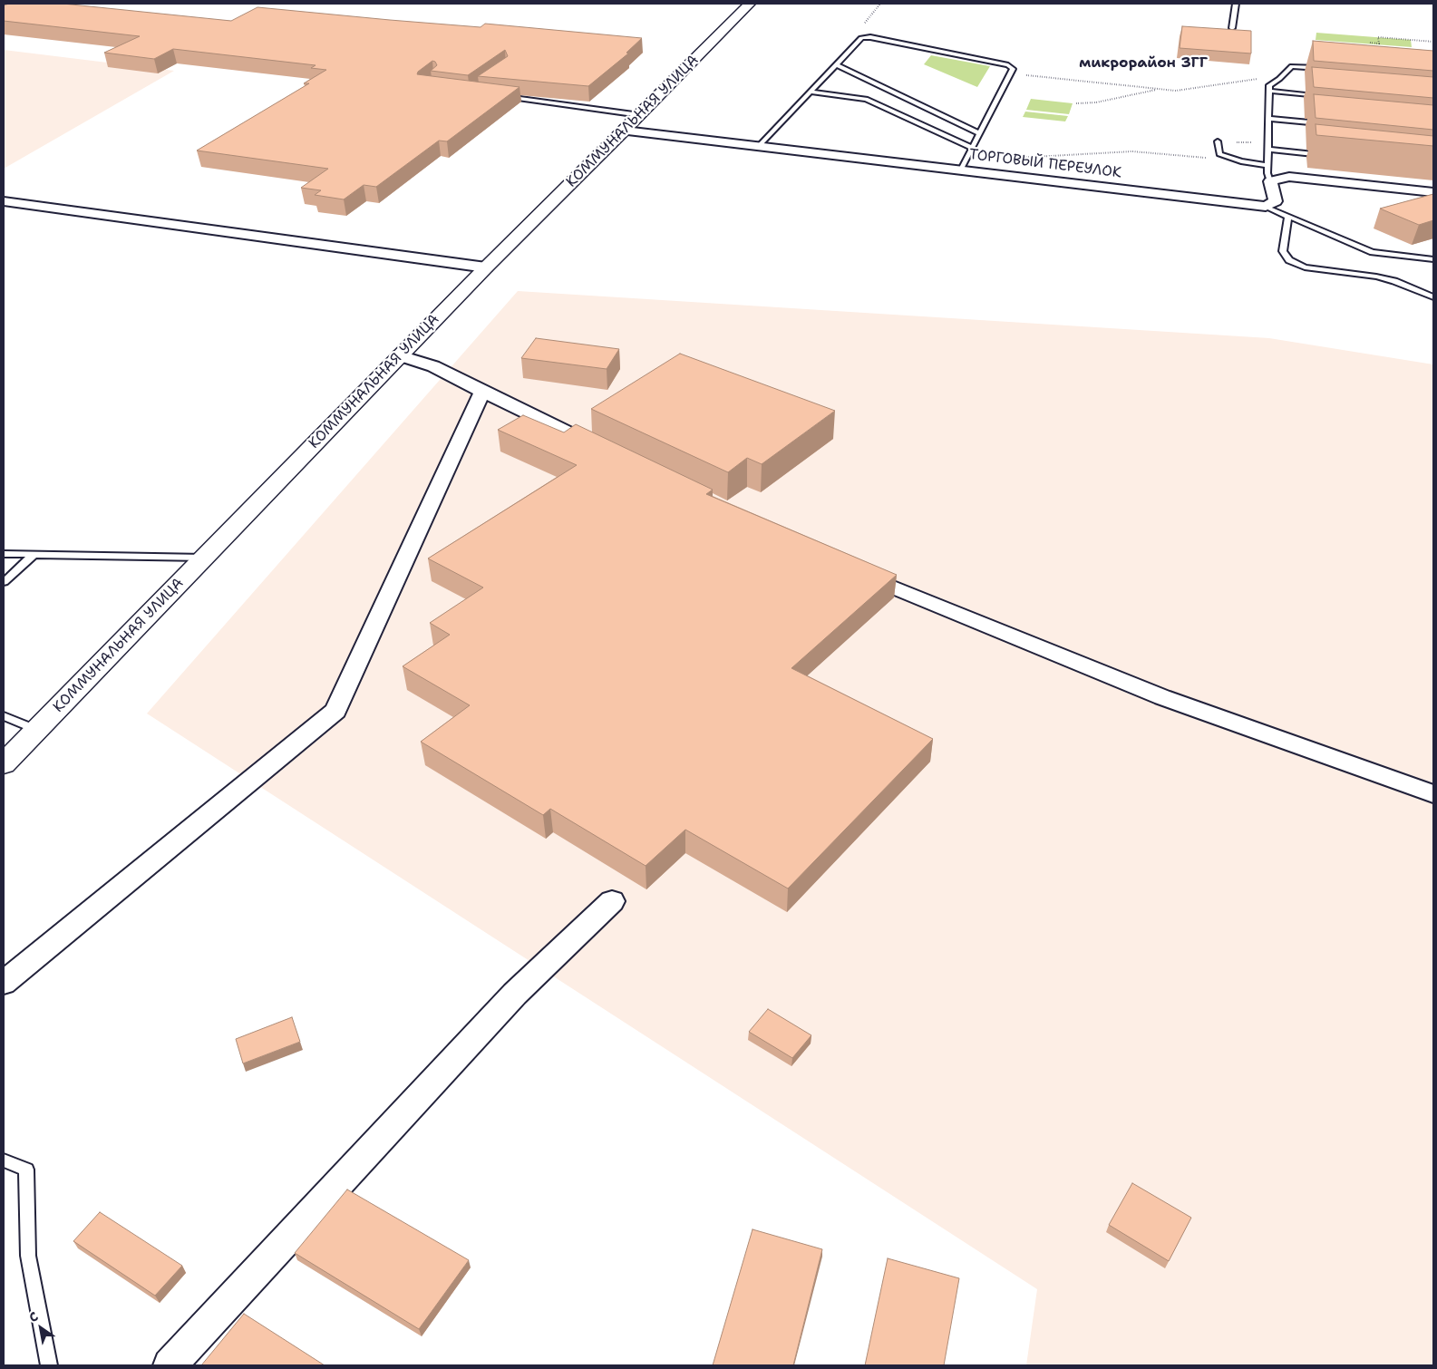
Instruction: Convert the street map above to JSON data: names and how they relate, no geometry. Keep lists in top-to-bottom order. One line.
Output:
{"streets":{"main road":["КОММУНАЛЬНАЯ УЛИЦА"],"street":["ТОРГОВЫЙ ПЕРЕУЛОК"]},"crossings":[["КОММУНАЛЬНАЯ УЛИЦА","ТОРГОВЫЙ ПЕРЕУЛОК"]],"districts":["микрорайон 3ГГ"],"north":"top left"}
